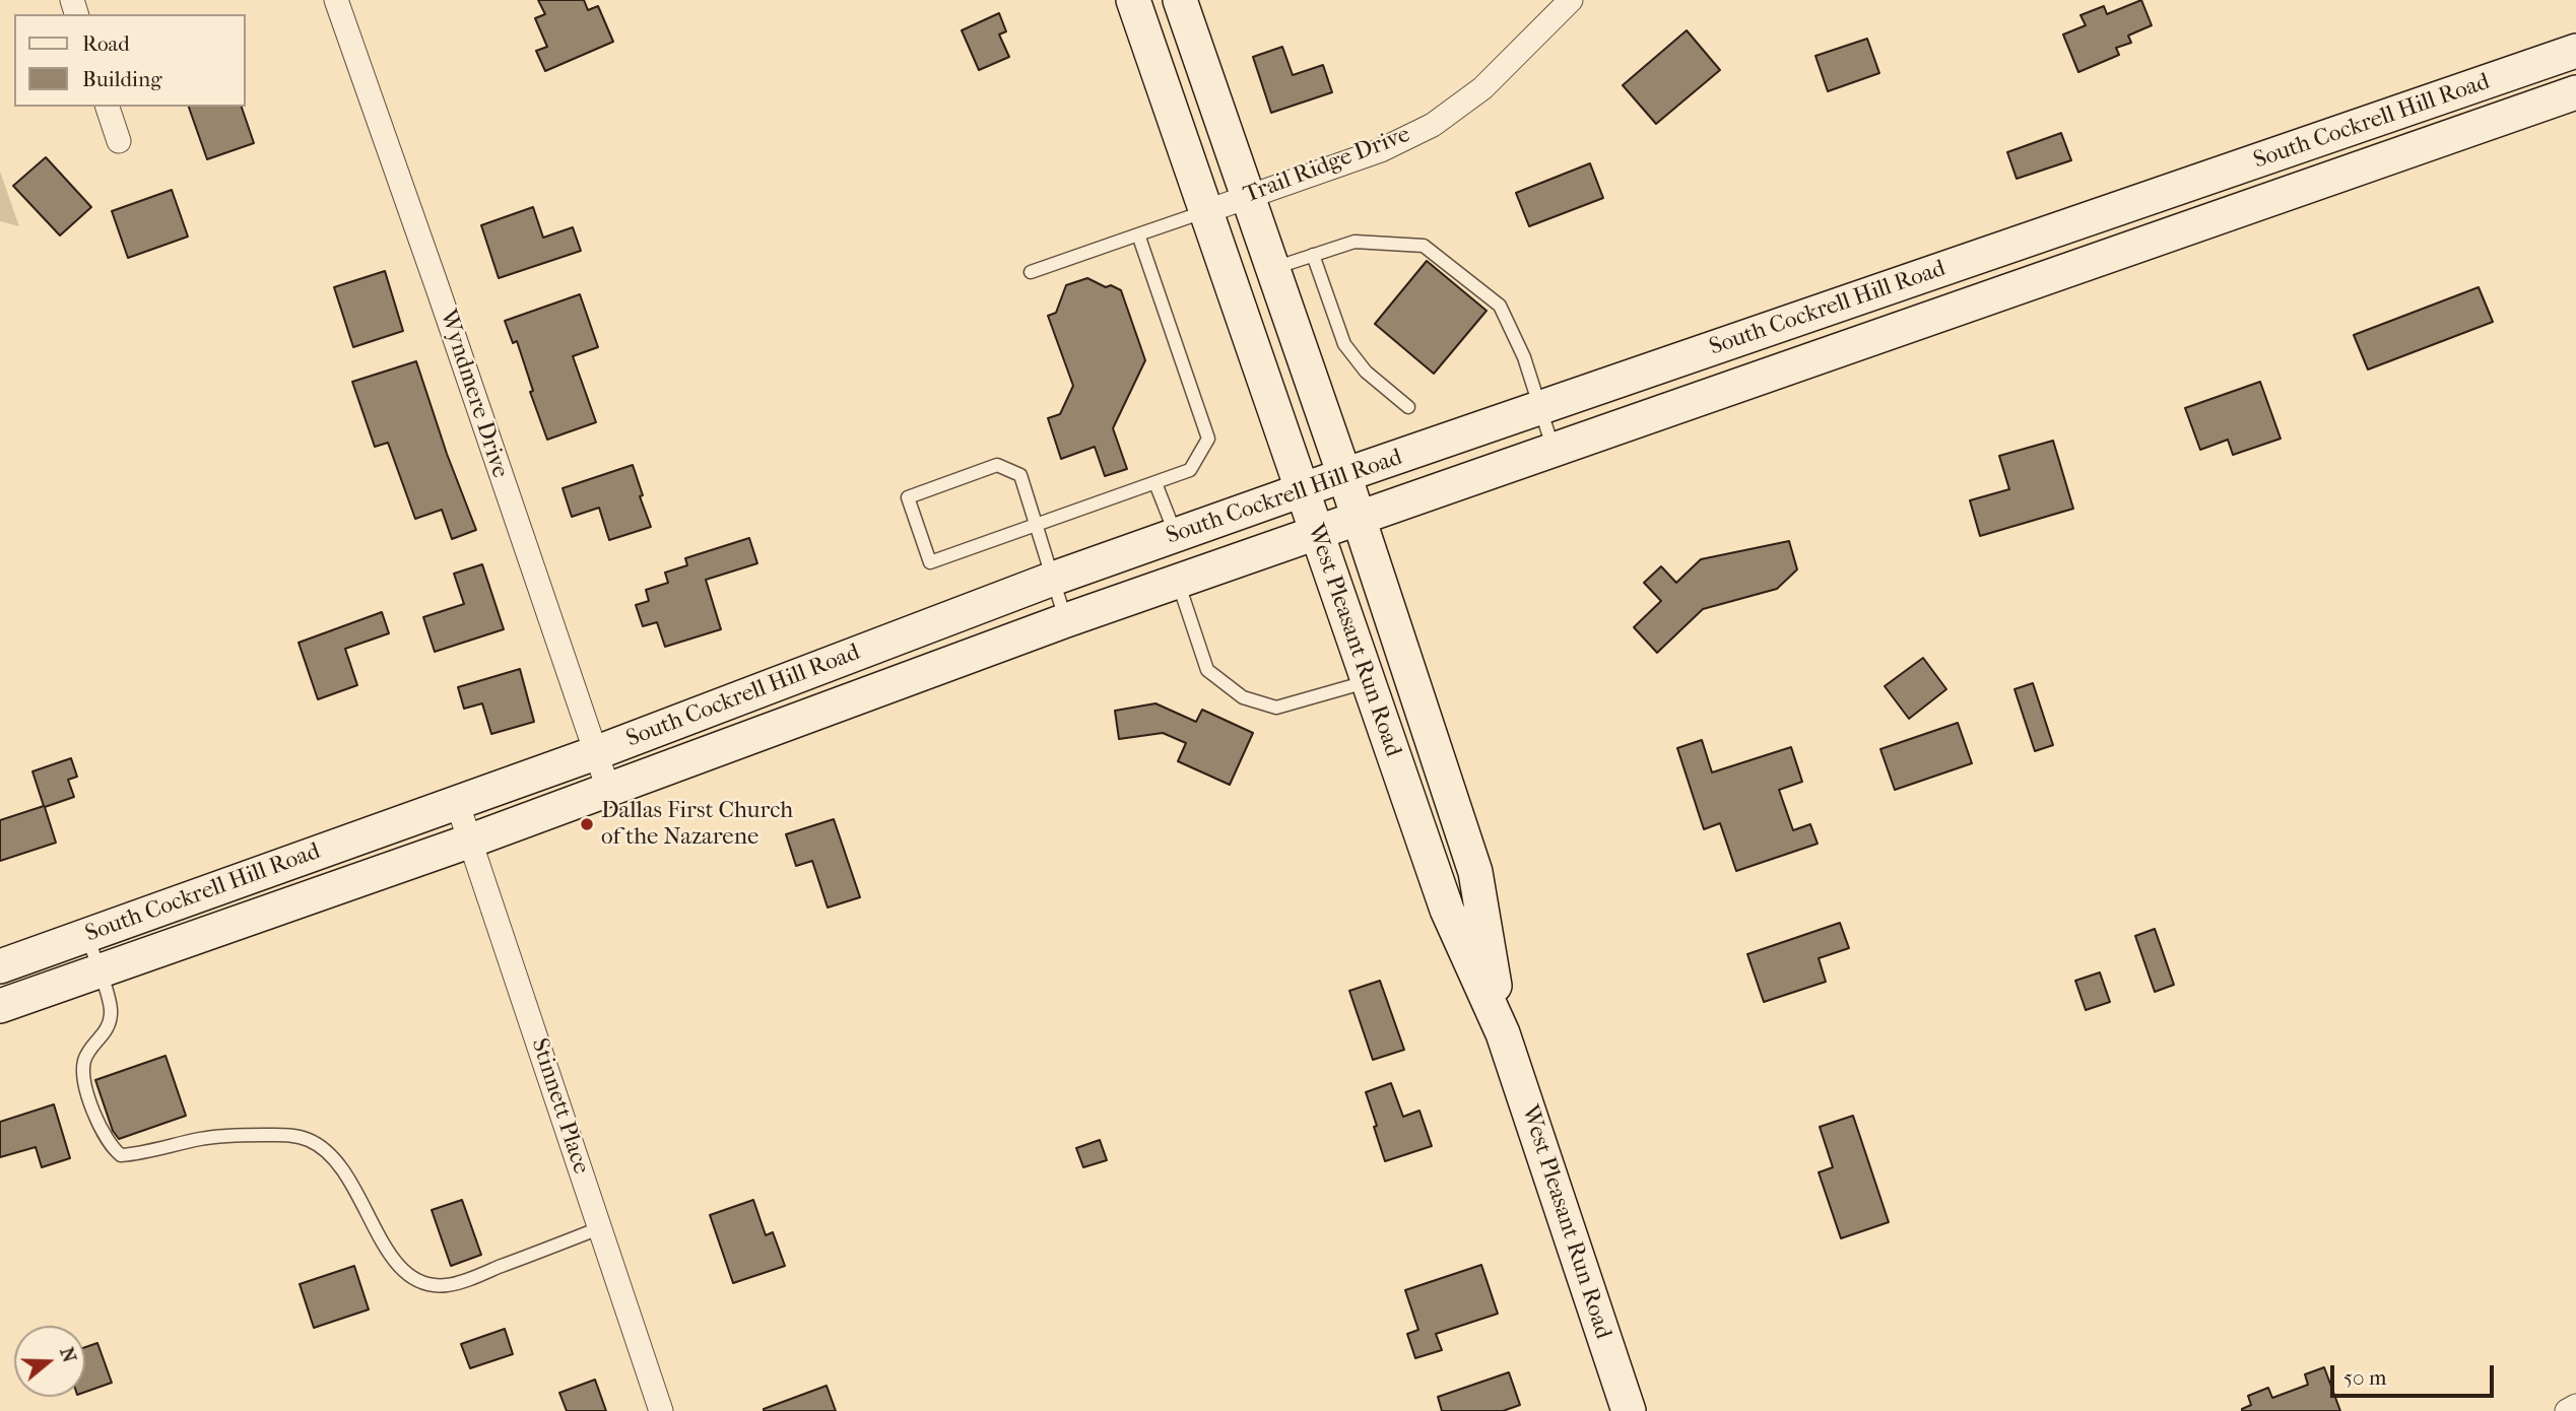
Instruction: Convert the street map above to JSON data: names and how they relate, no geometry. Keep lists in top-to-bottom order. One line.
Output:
{"streets":{"main road":["South Cockrell Hill Road","West Pleasant Run Road"],"street":["Trail Ridge Drive","Wyndmere Drive","Stinnett Place"]},"crossings":[["South Cockrell Hill Road","Wyndmere Drive"],["South Cockrell Hill Road","West Pleasant Run Road"],["South Cockrell Hill Road","Stinnett Place"],["Trail Ridge Drive","West Pleasant Run Road"]],"places":["Dallas First Church of the Nazarene"],"legend":["Road","Building"],"scale_bar":"50 m","north":"right"}
